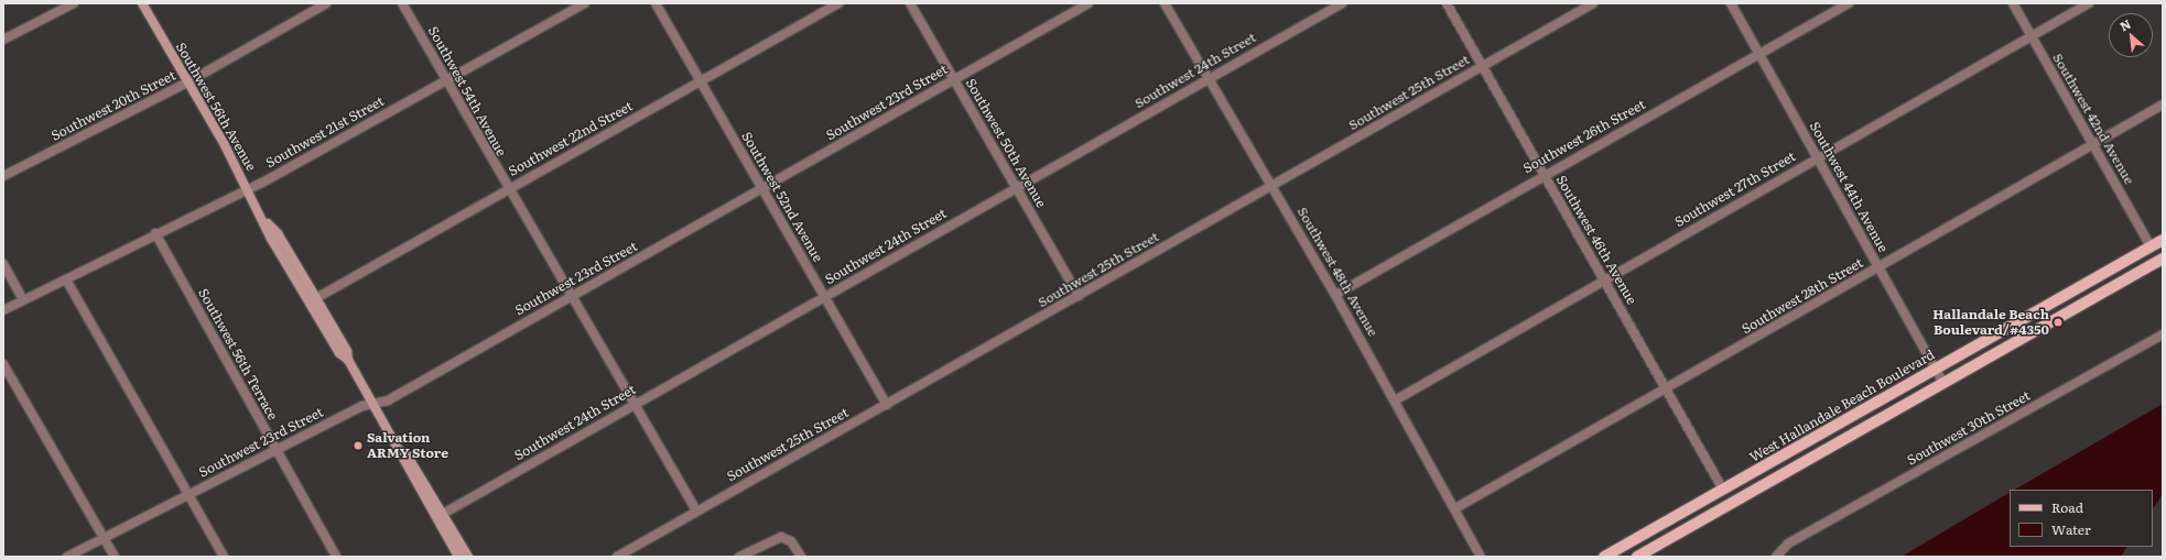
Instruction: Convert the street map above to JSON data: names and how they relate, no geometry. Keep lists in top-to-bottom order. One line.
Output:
{"streets":{"main road":["West Hallandale Beach Boulevard"],"street":["Southwest 24th Street","Southwest 54th Avenue","Southwest 25th Street","Southwest 23rd Street","Southwest 20th Street","Southwest 56th Avenue","Southwest 42nd Avenue","Southwest 21st Street","Southwest 26th Street","Southwest 22nd Street","Southwest 50th Avenue","Southwest 44th Avenue","Southwest 27th Street","Southwest 52nd Avenue","Southwest 46th Avenue","Southwest 48th Avenue","Southwest 28th Street","Southwest 56th Terrace","Southwest 30th Street"]},"crossings":[["Southwest 24th Street","Southwest 54th Avenue"],["Southwest 24th Street","Southwest 56th Avenue"],["Southwest 24th Street","Southwest 50th Avenue"],["Southwest 24th Street","Southwest 52nd Avenue"],["Southwest 24th Street","Southwest 48th Avenue"],["Southwest 54th Avenue","Southwest 25th Street"],["Southwest 54th Avenue","Southwest 23rd Street"],["Southwest 54th Avenue","Southwest 21st Street"],["Southwest 54th Avenue","Southwest 22nd Street"],["Southwest 25th Street","Southwest 50th Avenue"],["Southwest 25th Street","Southwest 52nd Avenue"],["Southwest 25th Street","Southwest 46th Avenue"],["Southwest 25th Street","Southwest 48th Avenue"],["Southwest 23rd Street","Southwest 56th Avenue"],["Southwest 23rd Street","Southwest 50th Avenue"],["Southwest 23rd Street","Southwest 52nd Avenue"],["Southwest 23rd Street","Southwest 56th Terrace"],["Southwest 20th Street","Southwest 56th Avenue"],["Southwest 56th Avenue","Southwest 21st Street"],["Southwest 56th Avenue","Southwest 22nd Street"],["Southwest 42nd Avenue","Southwest 27th Street"],["Southwest 42nd Avenue","Southwest 28th Street"],["Southwest 42nd Avenue","West Hallandale Beach Boulevard"],["Southwest 21st Street","Southwest 56th Terrace"],["Southwest 26th Street","Southwest 44th Avenue"],["Southwest 26th Street","Southwest 46th Avenue"],["Southwest 26th Street","Southwest 48th Avenue"],["Southwest 22nd Street","Southwest 52nd Avenue"],["Southwest 44th Avenue","Southwest 27th Street"],["Southwest 44th Avenue","Southwest 28th Street"],["Southwest 44th Avenue","West Hallandale Beach Boulevard"],["Southwest 27th Street","Southwest 46th Avenue"],["Southwest 27th Street","Southwest 48th Avenue"],["Southwest 46th Avenue","Southwest 28th Street"],["Southwest 46th Avenue","West Hallandale Beach Boulevard"],["Southwest 48th Avenue","Southwest 28th Street"]],"places":["Hallandale Beach Boulevard/#4350","Salvation ARMY Store"],"legend":["Road","Water"],"north":"top left"}
